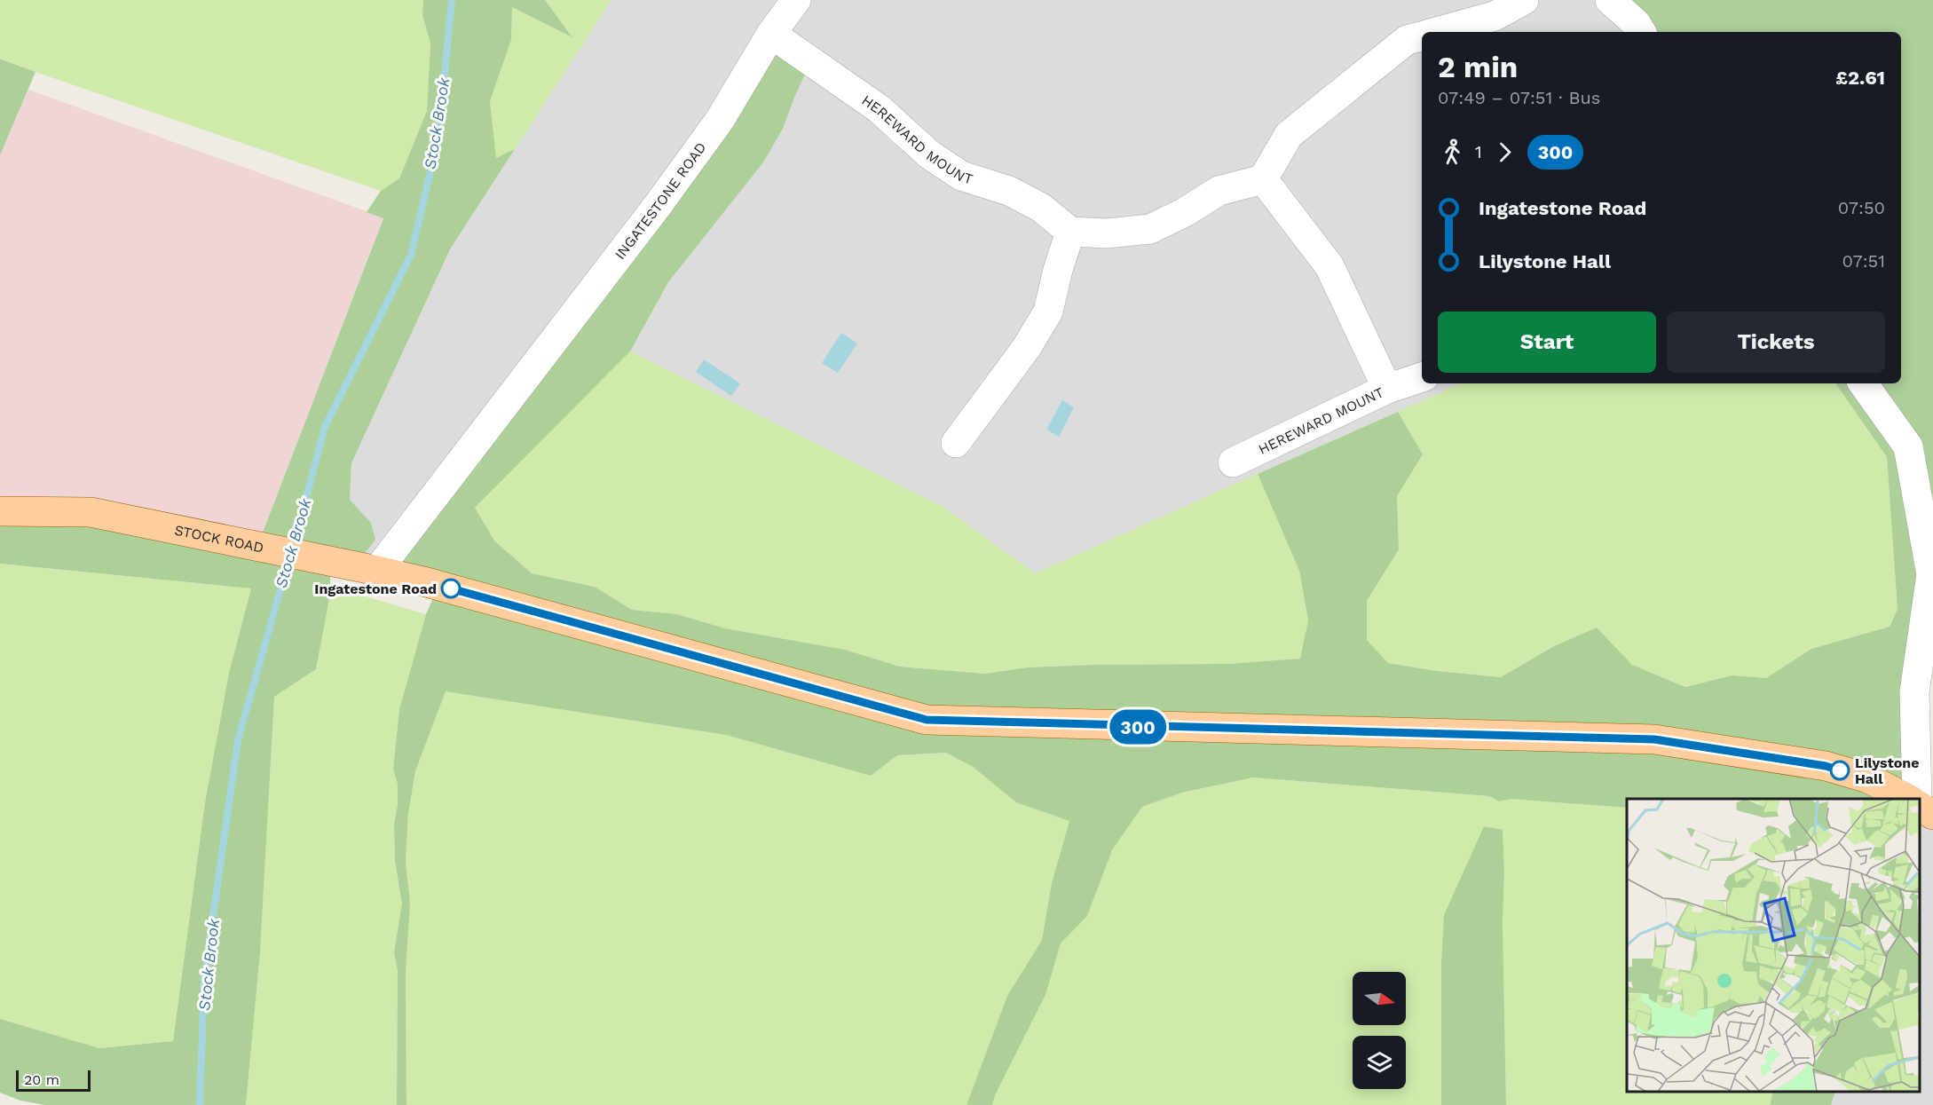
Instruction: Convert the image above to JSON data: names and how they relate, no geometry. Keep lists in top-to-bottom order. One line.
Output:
{"streets":{"main road":["STOCK ROAD"],"street":["HEREWARD MOUNT","INGATESTONE ROAD"]},"crossings":[["HEREWARD MOUNT","INGATESTONE ROAD"],["INGATESTONE ROAD","STOCK ROAD"]],"water":["Stock Brook"],"places":["Ingatestone Road","Lilystone Hall"],"lines":["bus line 300"],"scale_bar":"20 m","north":"right","page":{"on_map":"300","heading":["2 min","07:49 – 07:51 · Bus","£2.61"],"legs":["1","300"],"list":[{"name":"Ingatestone Road","value":"07:50"},{"name":"Lilystone Hall","value":"07:51"}],"buttons":["Start","Tickets"],"scale":"20 m"}}
